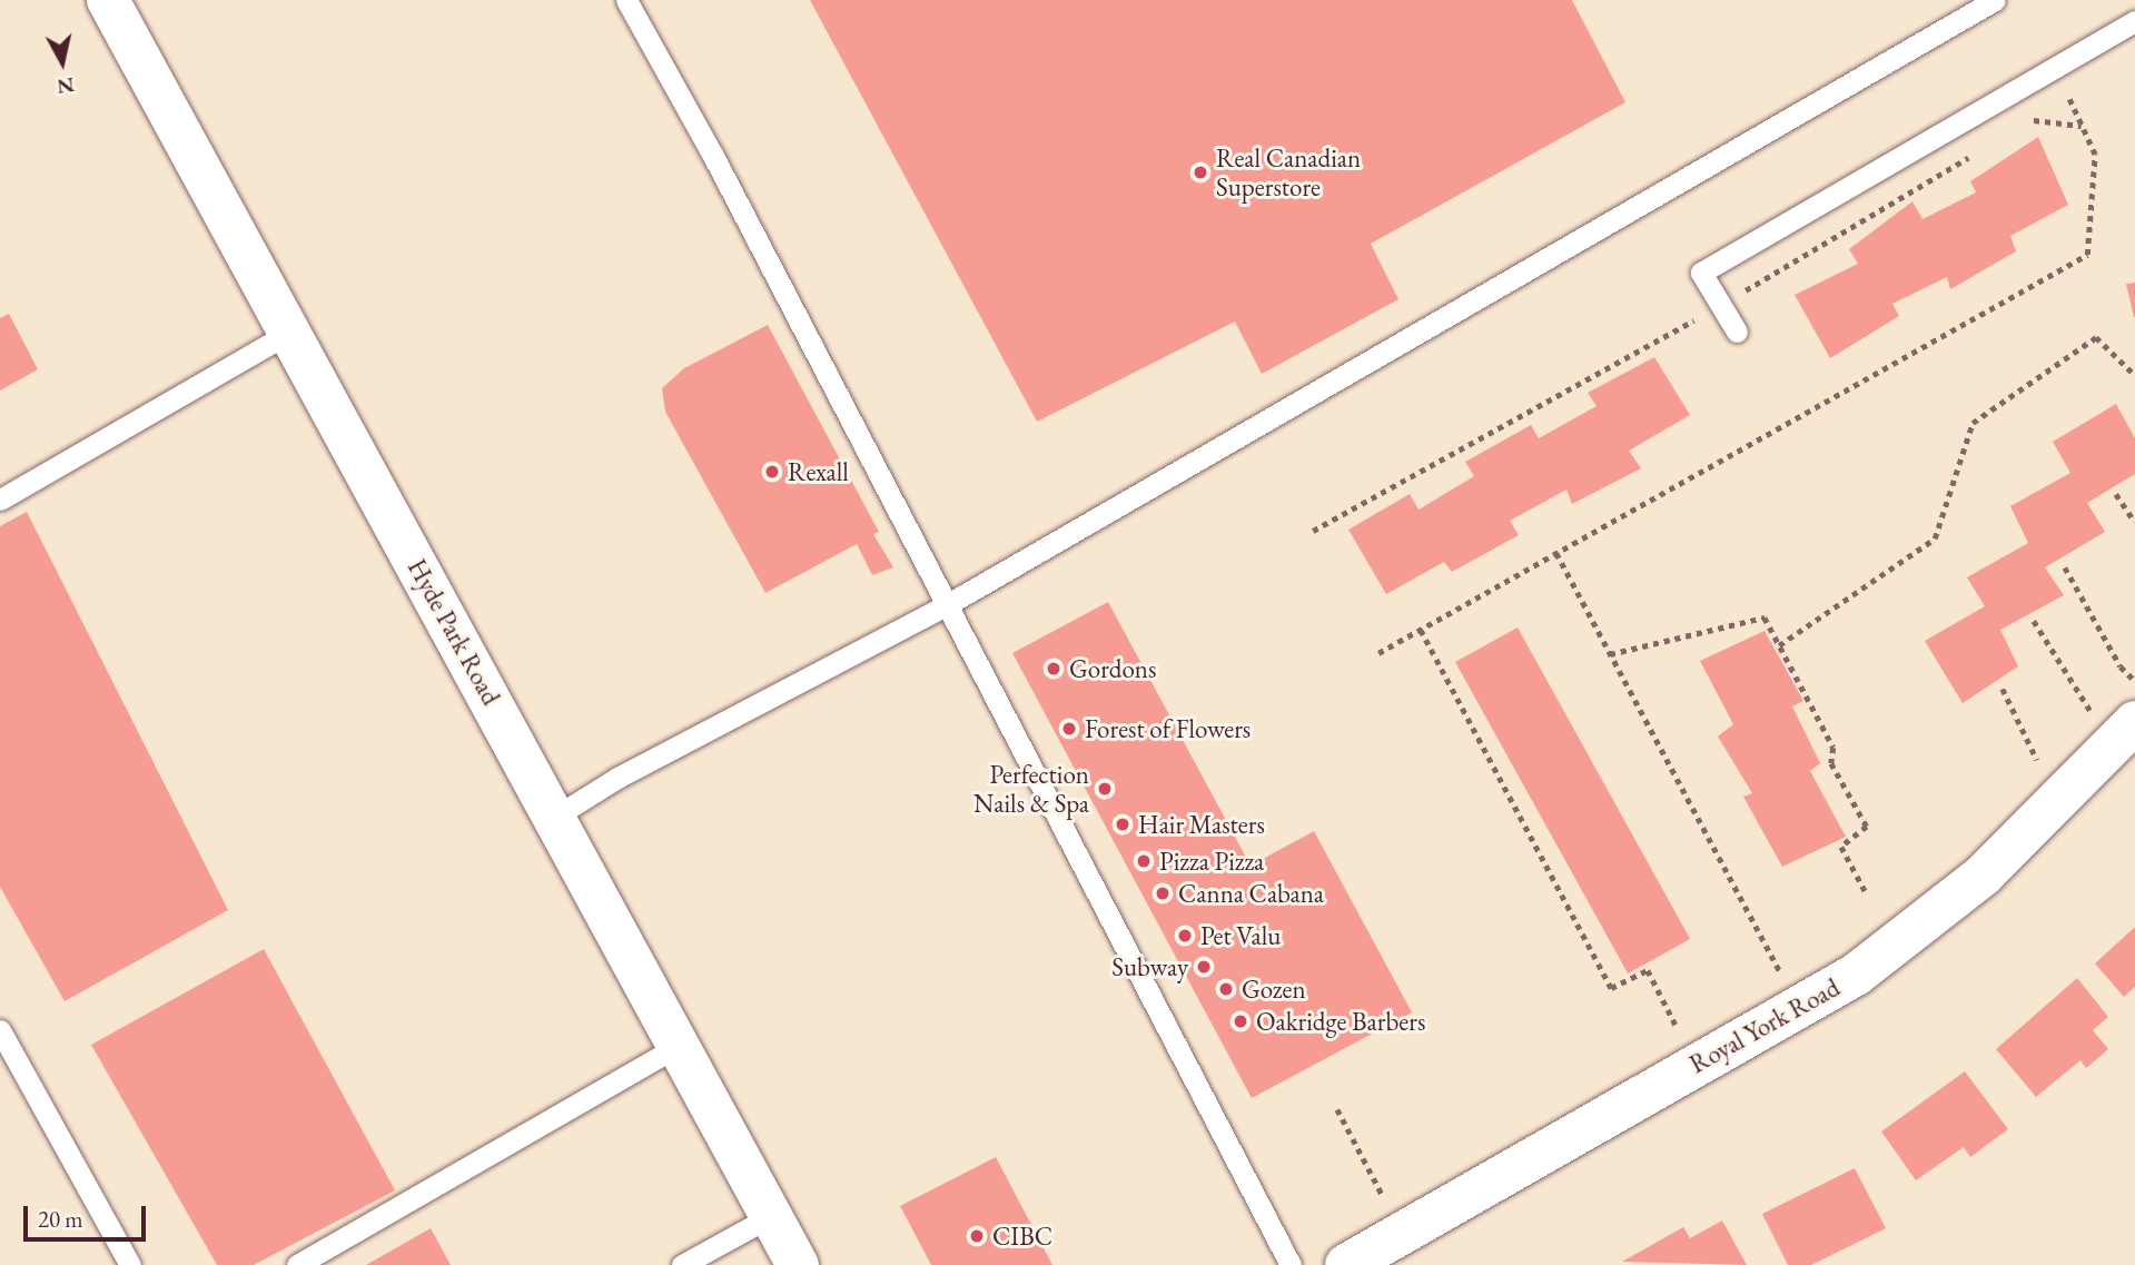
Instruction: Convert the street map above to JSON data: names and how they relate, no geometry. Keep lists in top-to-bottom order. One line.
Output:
{"streets":{"main road":["Hyde Park Road","Royal York Road"]},"places":["Real Canadian Superstore","Rexall","Gordons","Forest of Flowers","Perfection Nails & Spa","Hair Masters","Pizza Pizza","Canna Cabana","Pet Valu","Subway","Gozen","Oakridge Barbers","CIBC"],"scale_bar":"20 m","north":"bottom"}
